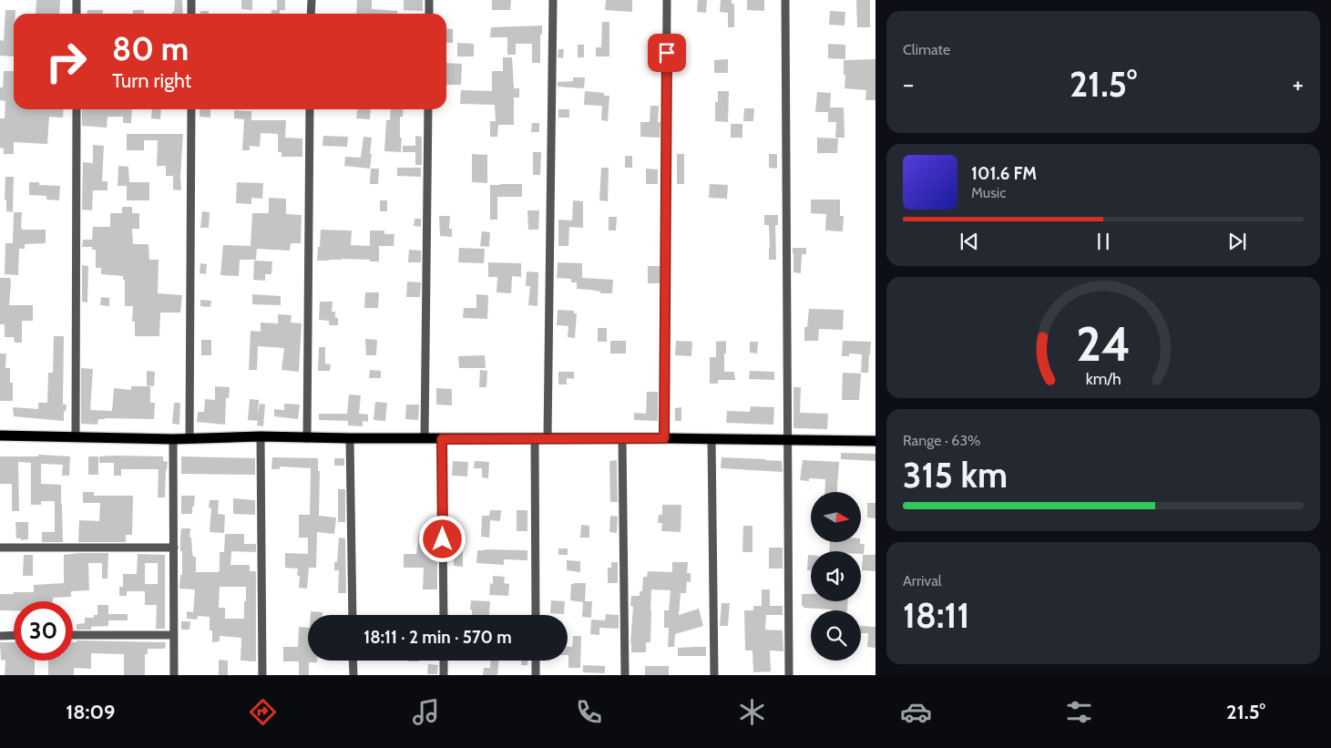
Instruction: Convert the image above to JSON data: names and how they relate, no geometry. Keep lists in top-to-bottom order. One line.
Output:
{"north":"right","page":{"tile":["Climate",["Range · 63%","315 km"],["Arrival","18:11"]],"turn":["80 m","Turn right"],"heat":["−","21.5°","+"],"song":["101.6 FM","Music"],"limit":"30","trip":"18:11 · 2 min · 570 m","tabs":["18:09","21.5°"],"gauge":["24","km/h"]}}
